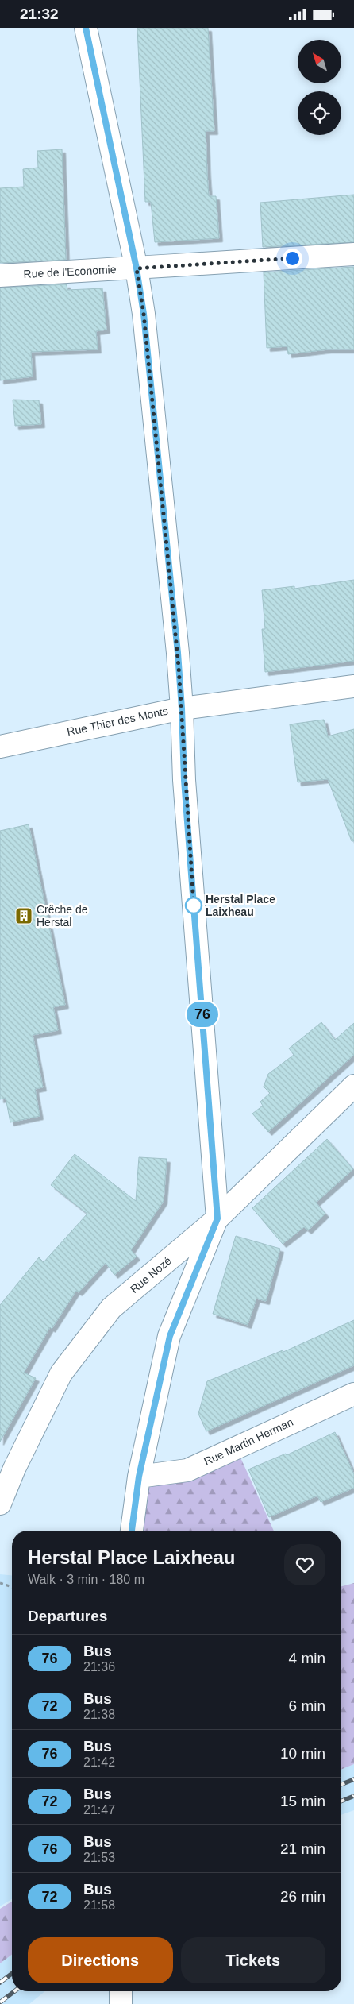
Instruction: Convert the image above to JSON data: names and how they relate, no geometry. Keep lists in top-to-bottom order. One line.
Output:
{"streets":{"street":["Rue de l'Economie","Rue Thier des Monts","Rue Nozé","Rue Martin Herman"]},"places":{"other":["Herstal Place Laixheau"],"building":["Crêche de Herstal"]},"lines":["bus line 76"],"north":"top left","page":{"status":"21:32","on_map":"76","heading":[["Herstal Place Laixheau","Walk · 3 min · 180 m"],"Departures"],"list":[{"mark":"76","name":"Bus","note":"21:36","value":"4 min"},{"mark":"72","name":"Bus","note":"21:38","value":"6 min"},{"mark":"76","name":"Bus","note":"21:42","value":"10 min"},{"mark":"72","name":"Bus","note":"21:47","value":"15 min"},{"mark":"76","name":"Bus","note":"21:53","value":"21 min"},{"mark":"72","name":"Bus","note":"21:58","value":"26 min"}],"buttons":["Directions","Tickets"]}}
